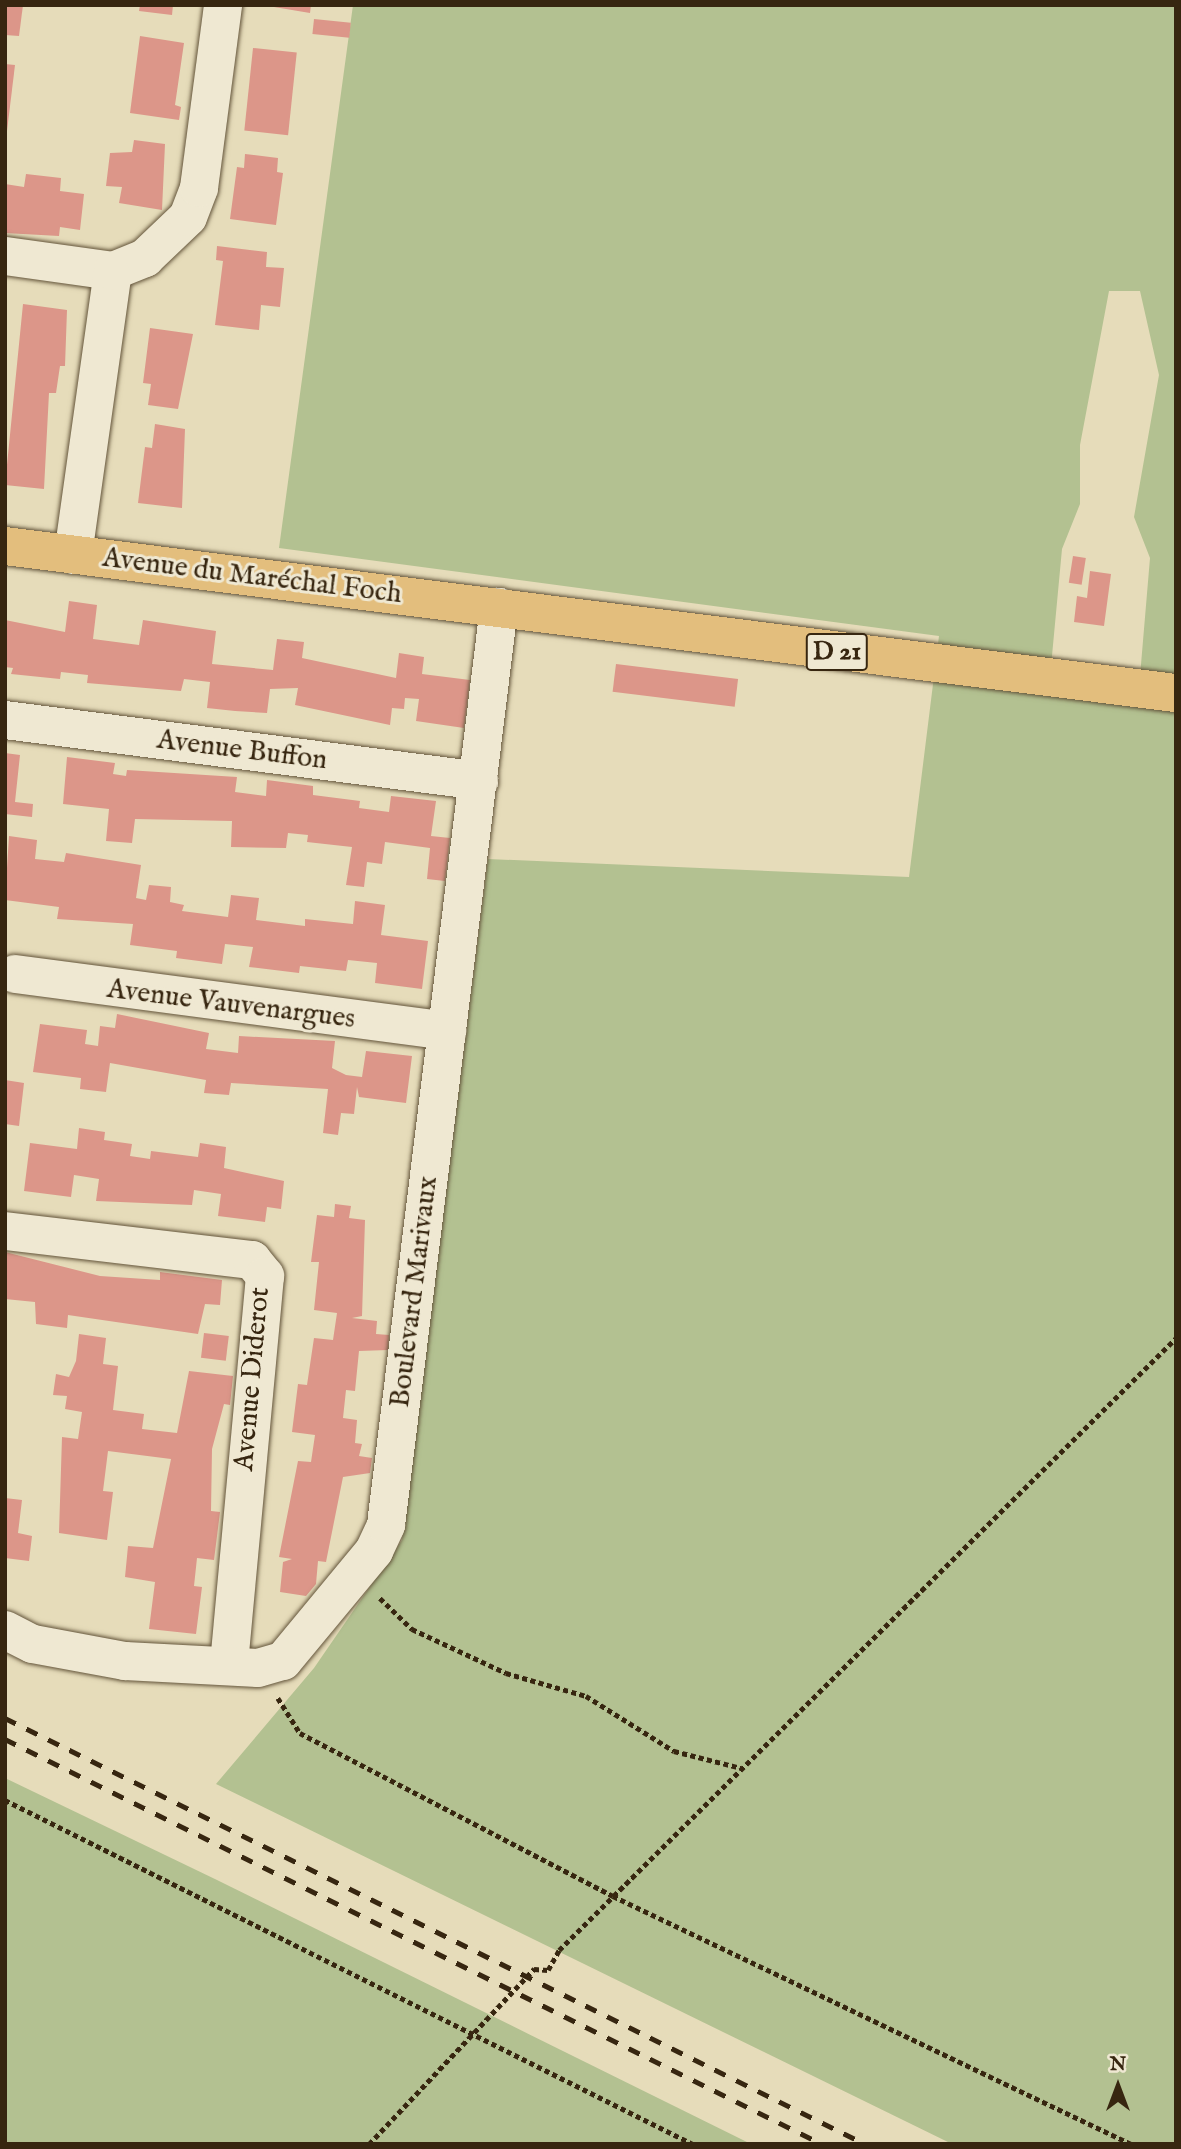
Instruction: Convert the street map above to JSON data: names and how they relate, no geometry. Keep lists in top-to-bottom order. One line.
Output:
{"streets":{"main road":["Avenue du Maréchal Foch","D 21"],"street":["Avenue Buffon","Avenue Vauvenargues","Boulevard Marivaux","Avenue Diderot"]},"crossings":[["Avenue du Maréchal Foch","D 21"],["Avenue du Maréchal Foch","Boulevard Marivaux"],["D 21","Boulevard Marivaux"],["Avenue Buffon","Boulevard Marivaux"],["Avenue Vauvenargues","Boulevard Marivaux"],["Boulevard Marivaux","Avenue Diderot"]],"north":"top"}
